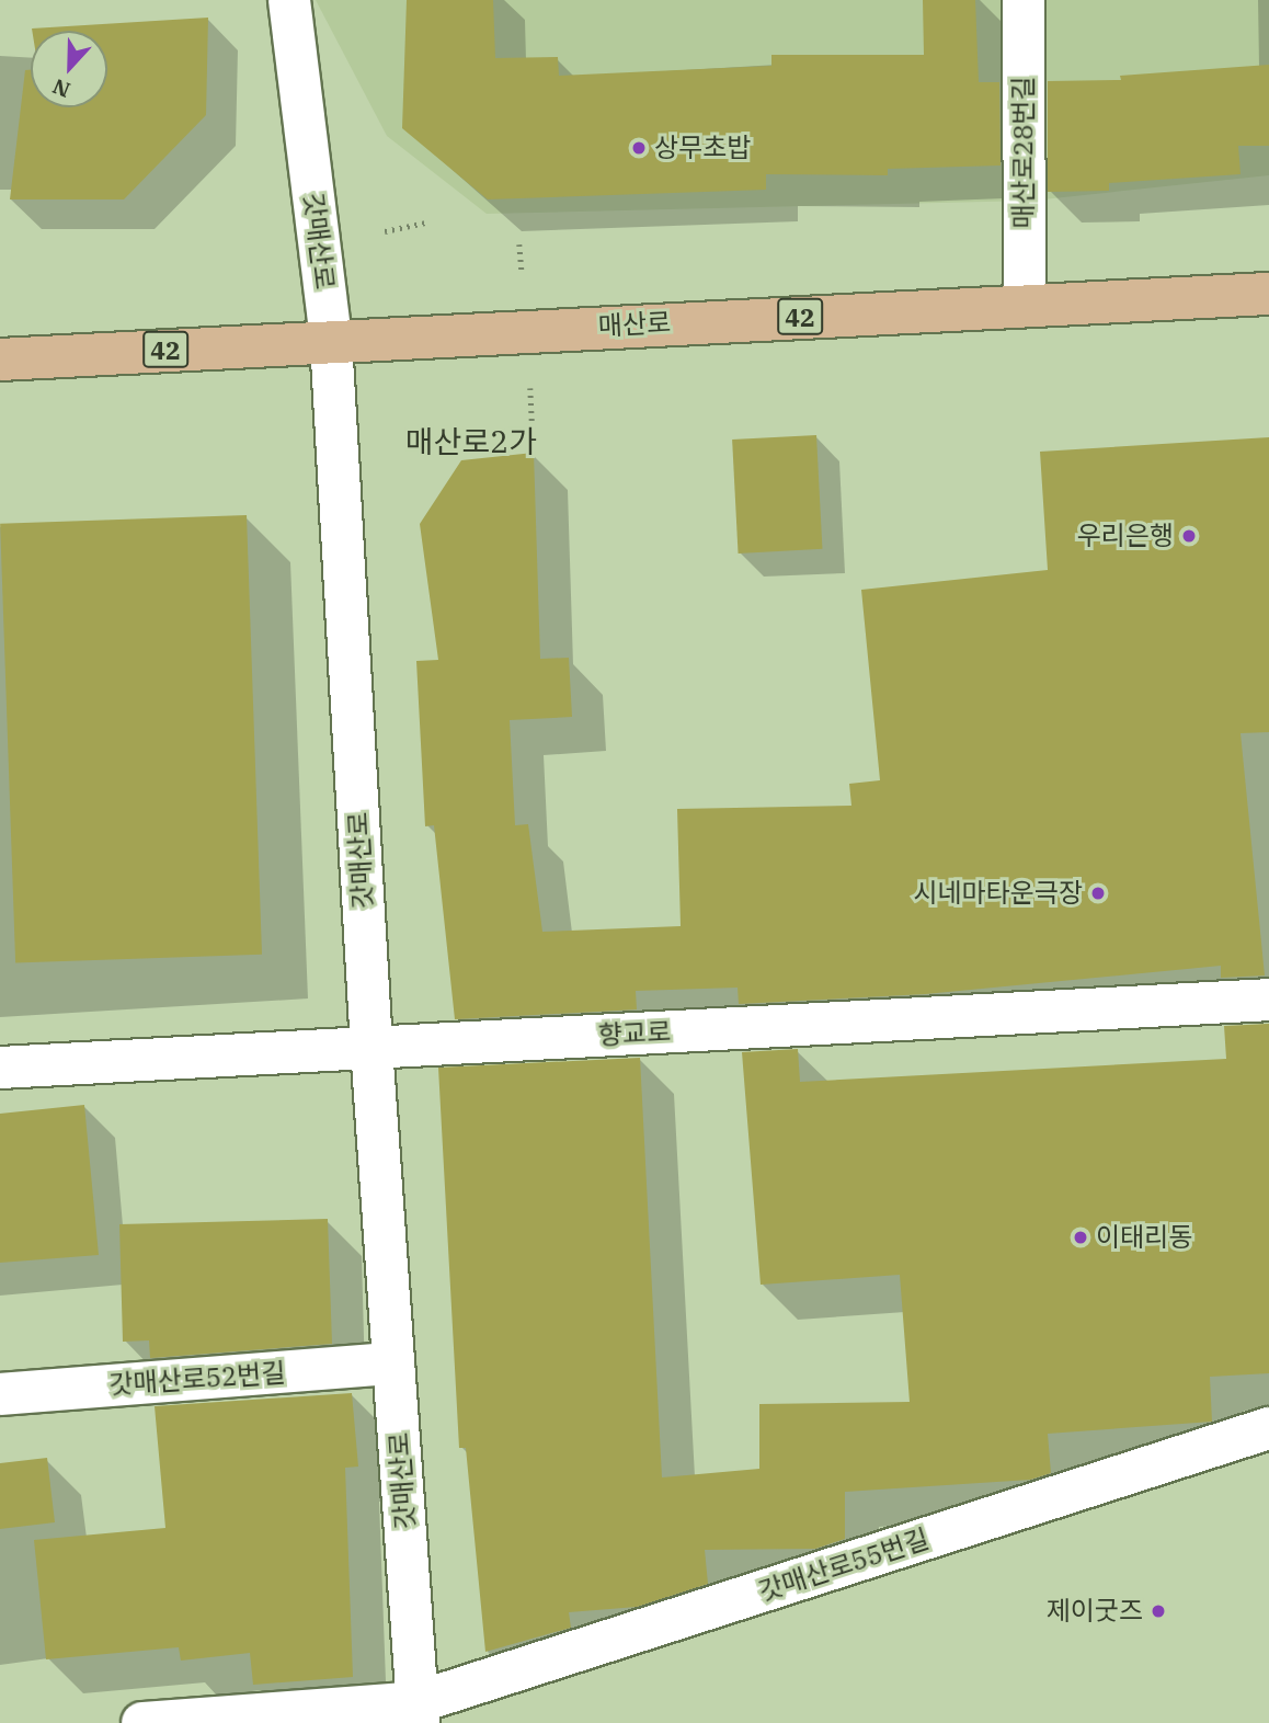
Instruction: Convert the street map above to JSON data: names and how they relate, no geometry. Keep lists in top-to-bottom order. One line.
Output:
{"streets":{"main road":["42","매산로"],"street":["매산로28번길","갓매산로","향교로","갓매산로52번길","갓매산로55번길"]},"crossings":[["매산로28번길","매산로"],["갓매산로","매산로"],["갓매산로","향교로"],["갓매산로","갓매산로52번길"],["갓매산로","갓매산로55번길"]],"districts":["매산로2가"],"places":["상무초밥","우리은행","시네마타운극장","이태리동","제이굿즈"],"north":"bottom"}
